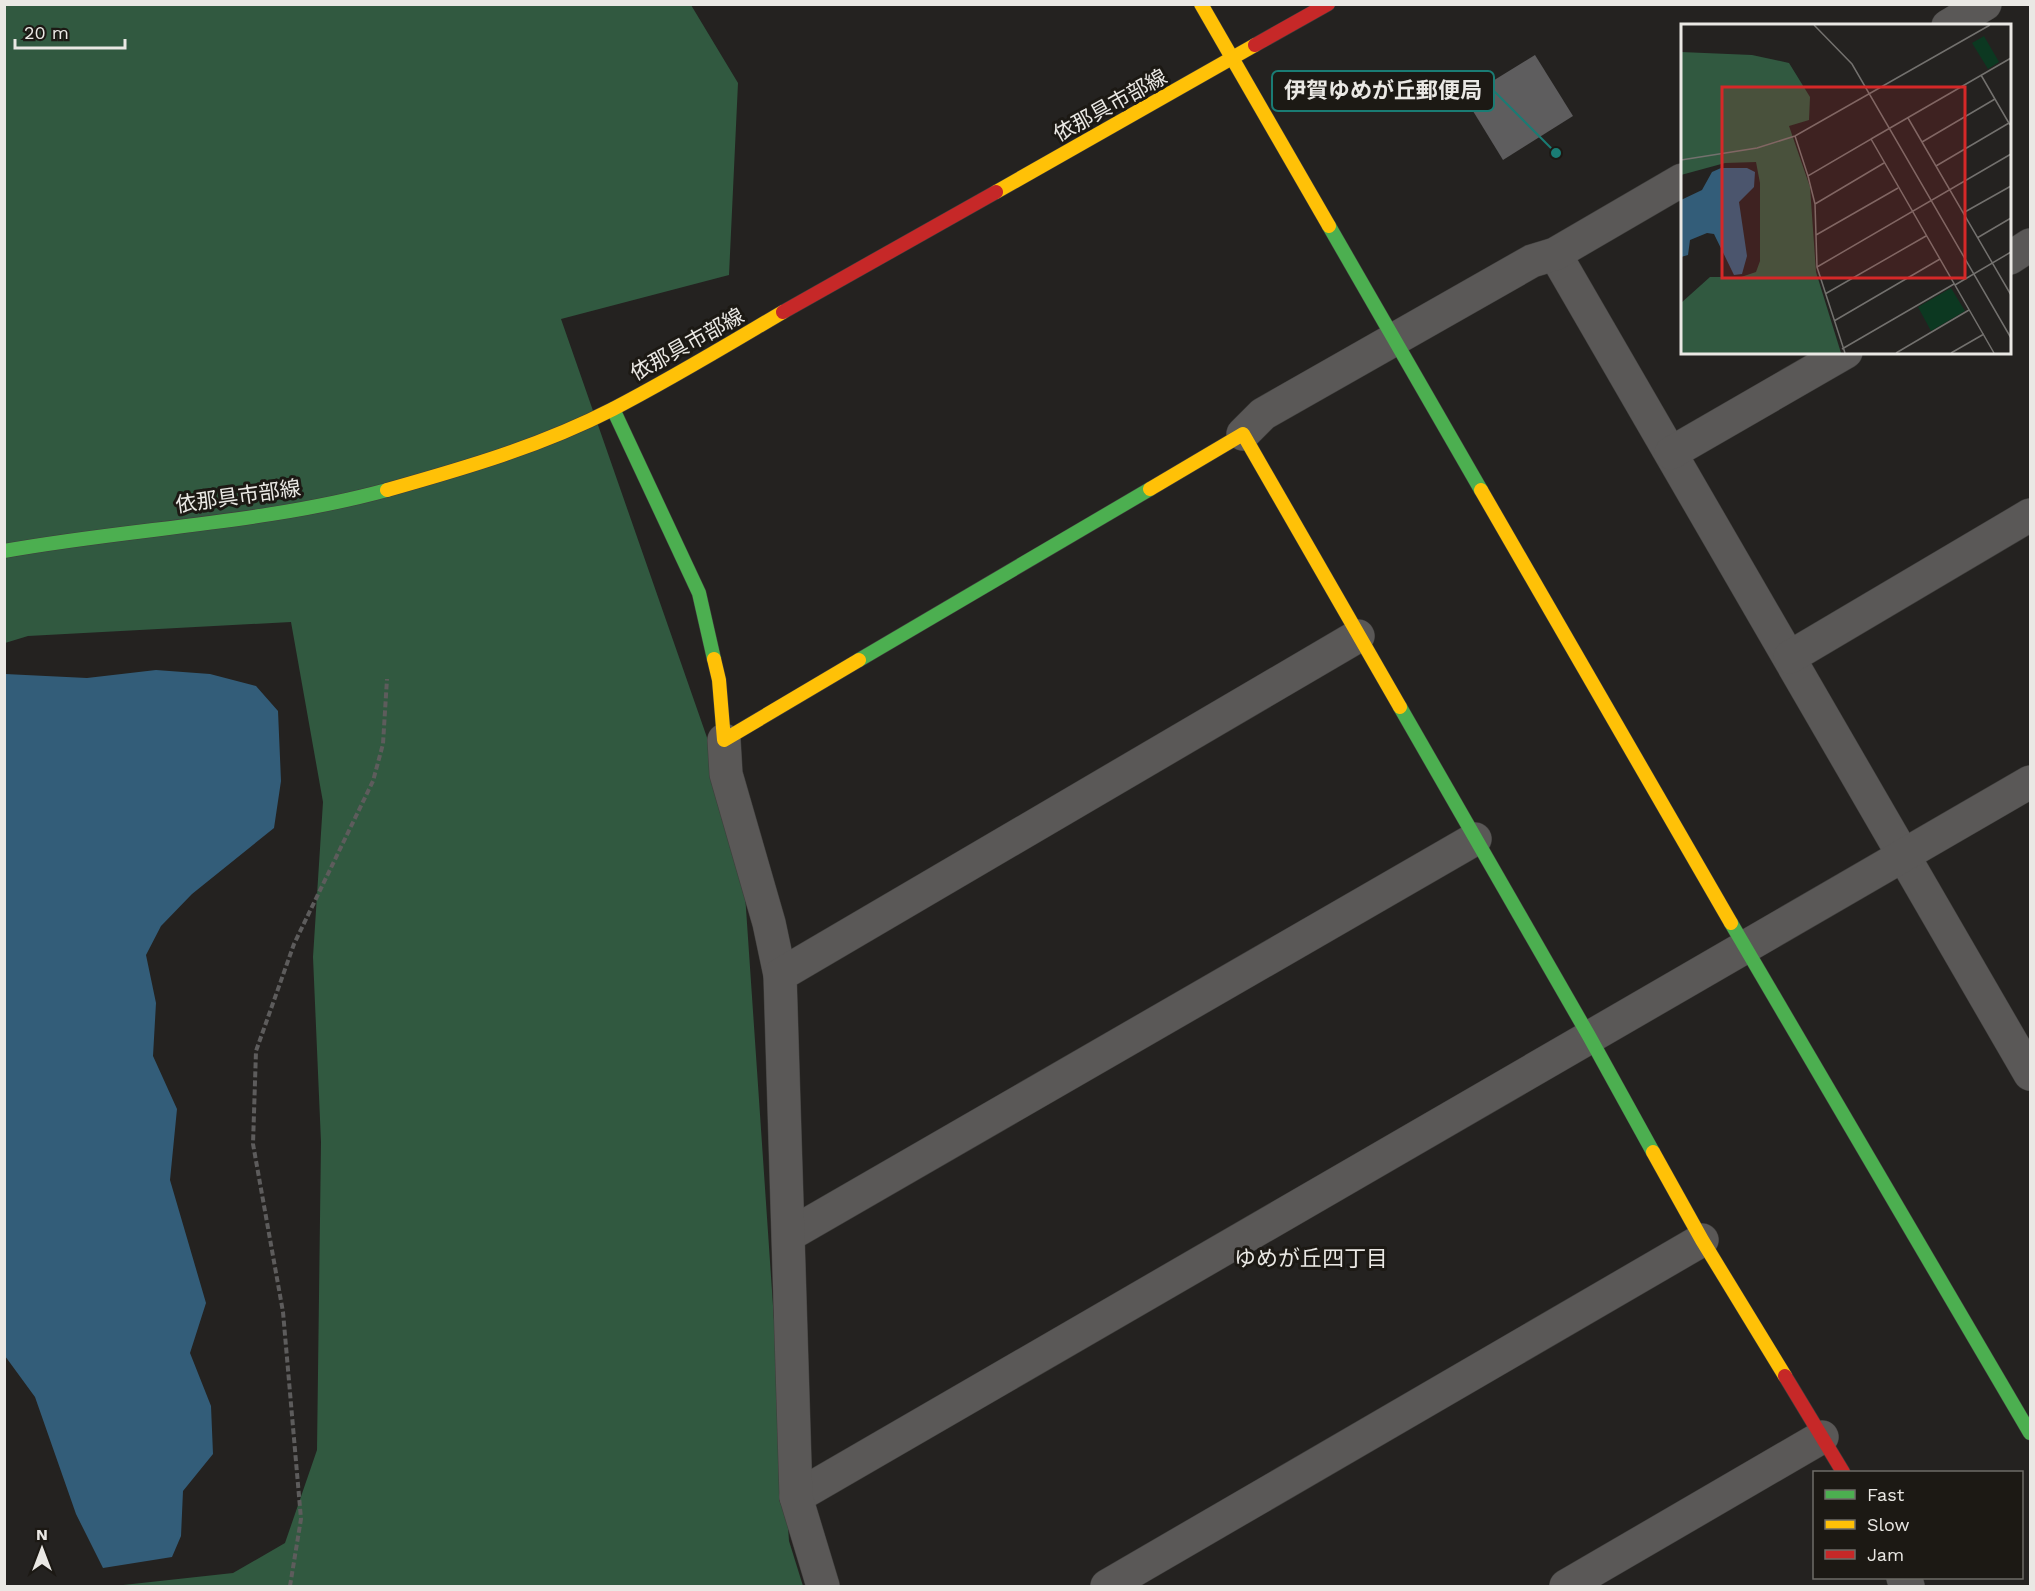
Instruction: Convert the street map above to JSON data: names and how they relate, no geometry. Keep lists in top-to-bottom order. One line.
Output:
{"streets":{"street":["依那具市部線"]},"districts":["ゆめが丘四丁目"],"places":["伊賀ゆめが丘郵便局"],"legend":["Fast","Slow","Jam"],"scale_bar":"20 m","north":"top"}
